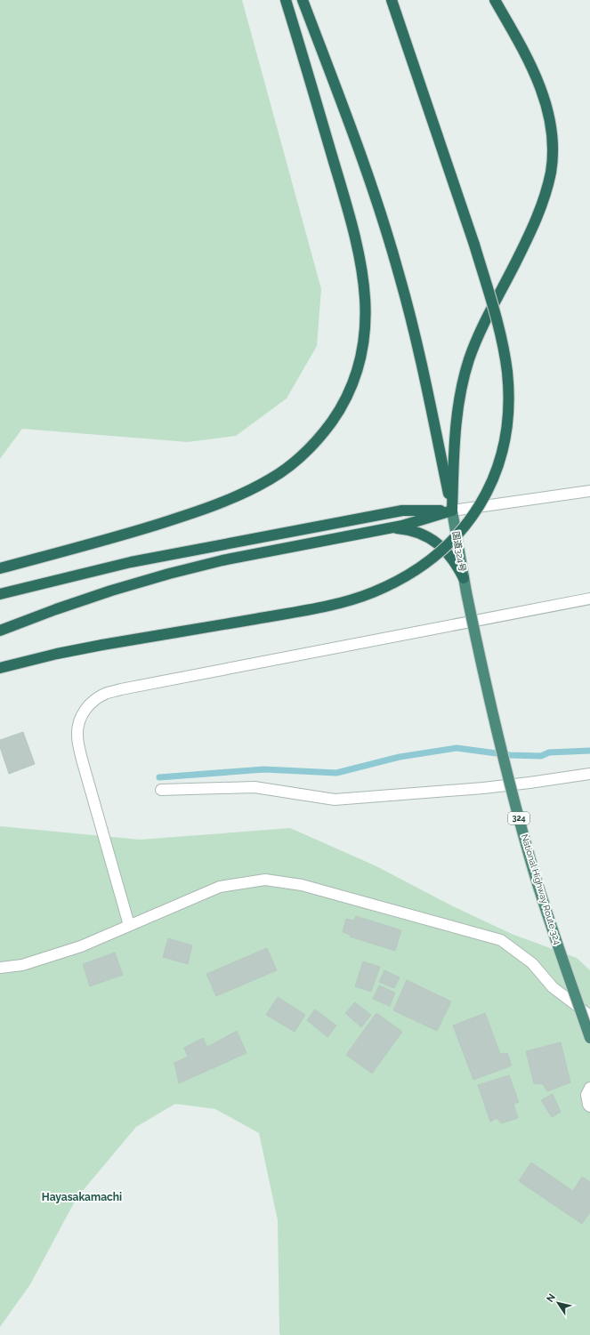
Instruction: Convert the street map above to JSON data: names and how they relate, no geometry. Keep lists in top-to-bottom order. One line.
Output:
{"streets":{"highway":["国道324号","324","National Highway Route 324"]},"crossings":[["国道324号","National Highway Route 324"]],"districts":["Hayasakamachi"],"north":"top left"}
